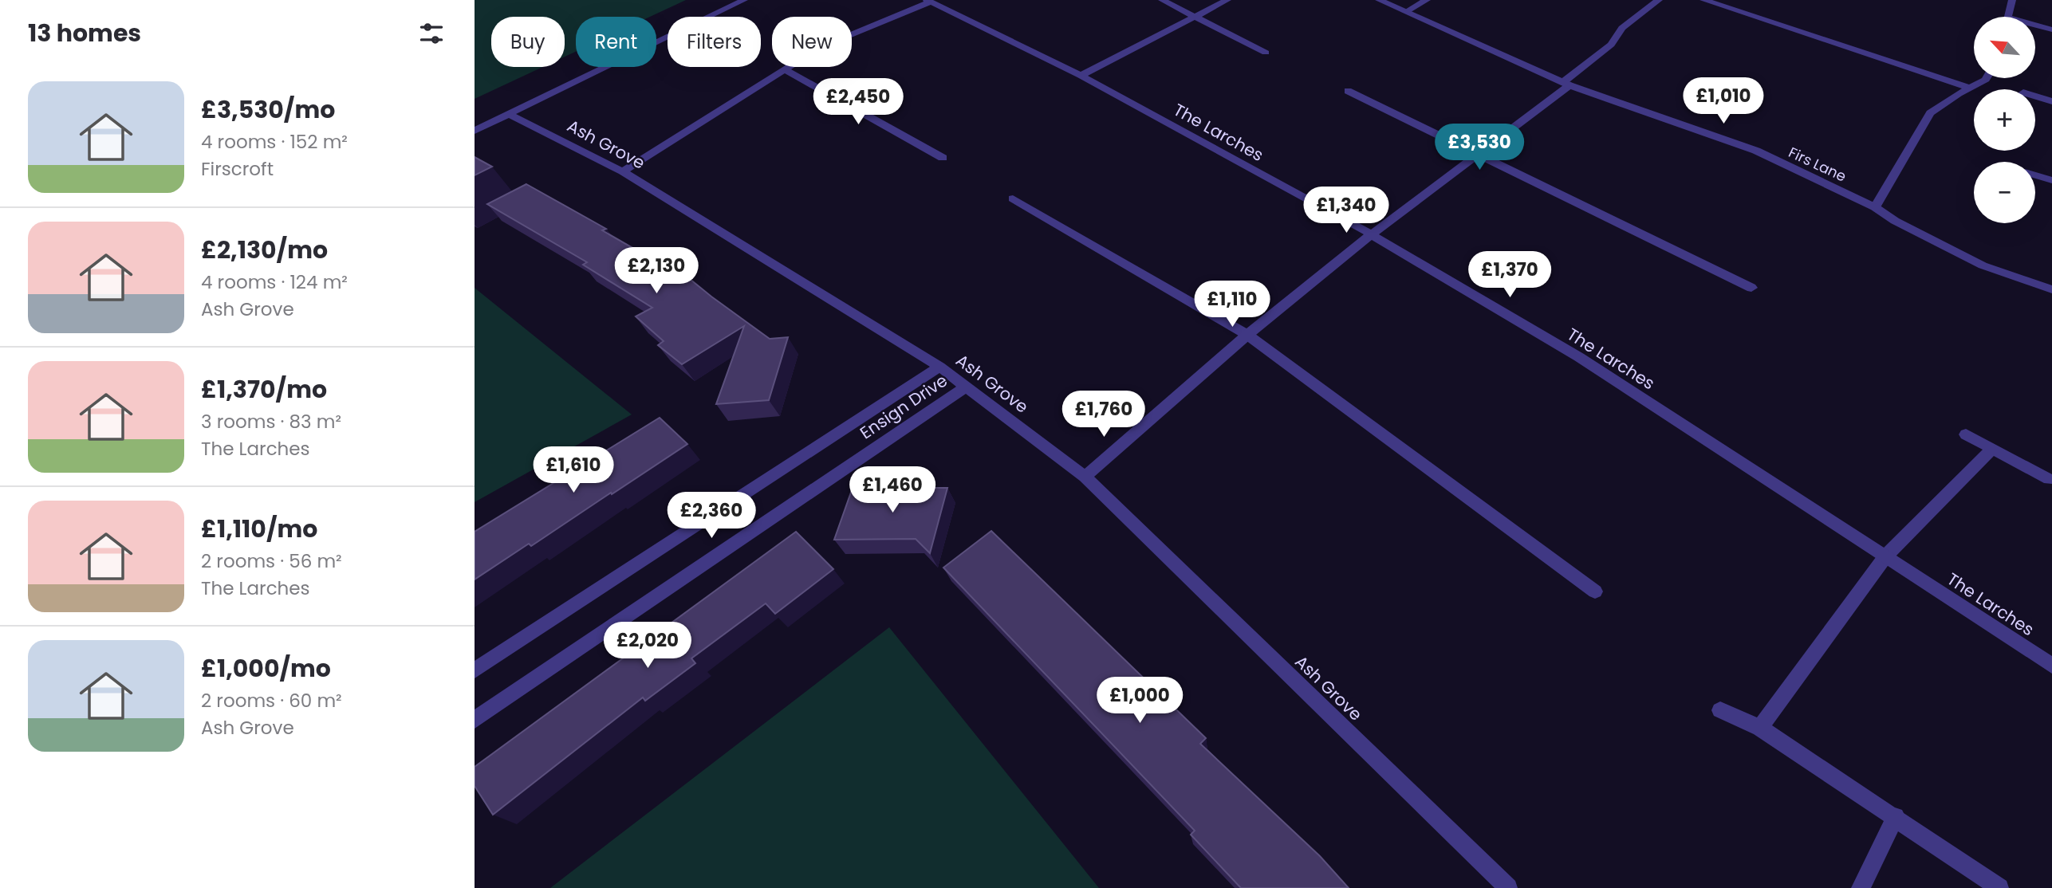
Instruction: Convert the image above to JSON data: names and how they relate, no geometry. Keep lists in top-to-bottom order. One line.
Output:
{"streets":{"street":["The Larches","Ash Grove","Firs Lane","Ensign Drive"]},"crossings":[["Ash Grove","Ensign Drive"]],"north":"top left","page":{"heading":"13 homes","map_buttons":["+","−"],"chip":["Buy","Rent","Filters","New"],"list":[{"name":"£3,530/mo","note":"4 rooms · 152 m² · Firscroft"},{"name":"£2,130/mo","note":"4 rooms · 124 m² · Ash Grove"},{"name":"£1,370/mo","note":"3 rooms · 83 m² · The Larches"},{"name":"£1,110/mo","note":"2 rooms · 56 m² · The Larches"},{"name":"£1,000/mo","note":"2 rooms · 60 m² · Ash Grove"}],"price":["£1,010","£2,450","£3,530","£1,340","£2,130","£1,370","£1,110","£1,760","£1,610","£1,460","£2,360","£2,020","£1,000"]}}
